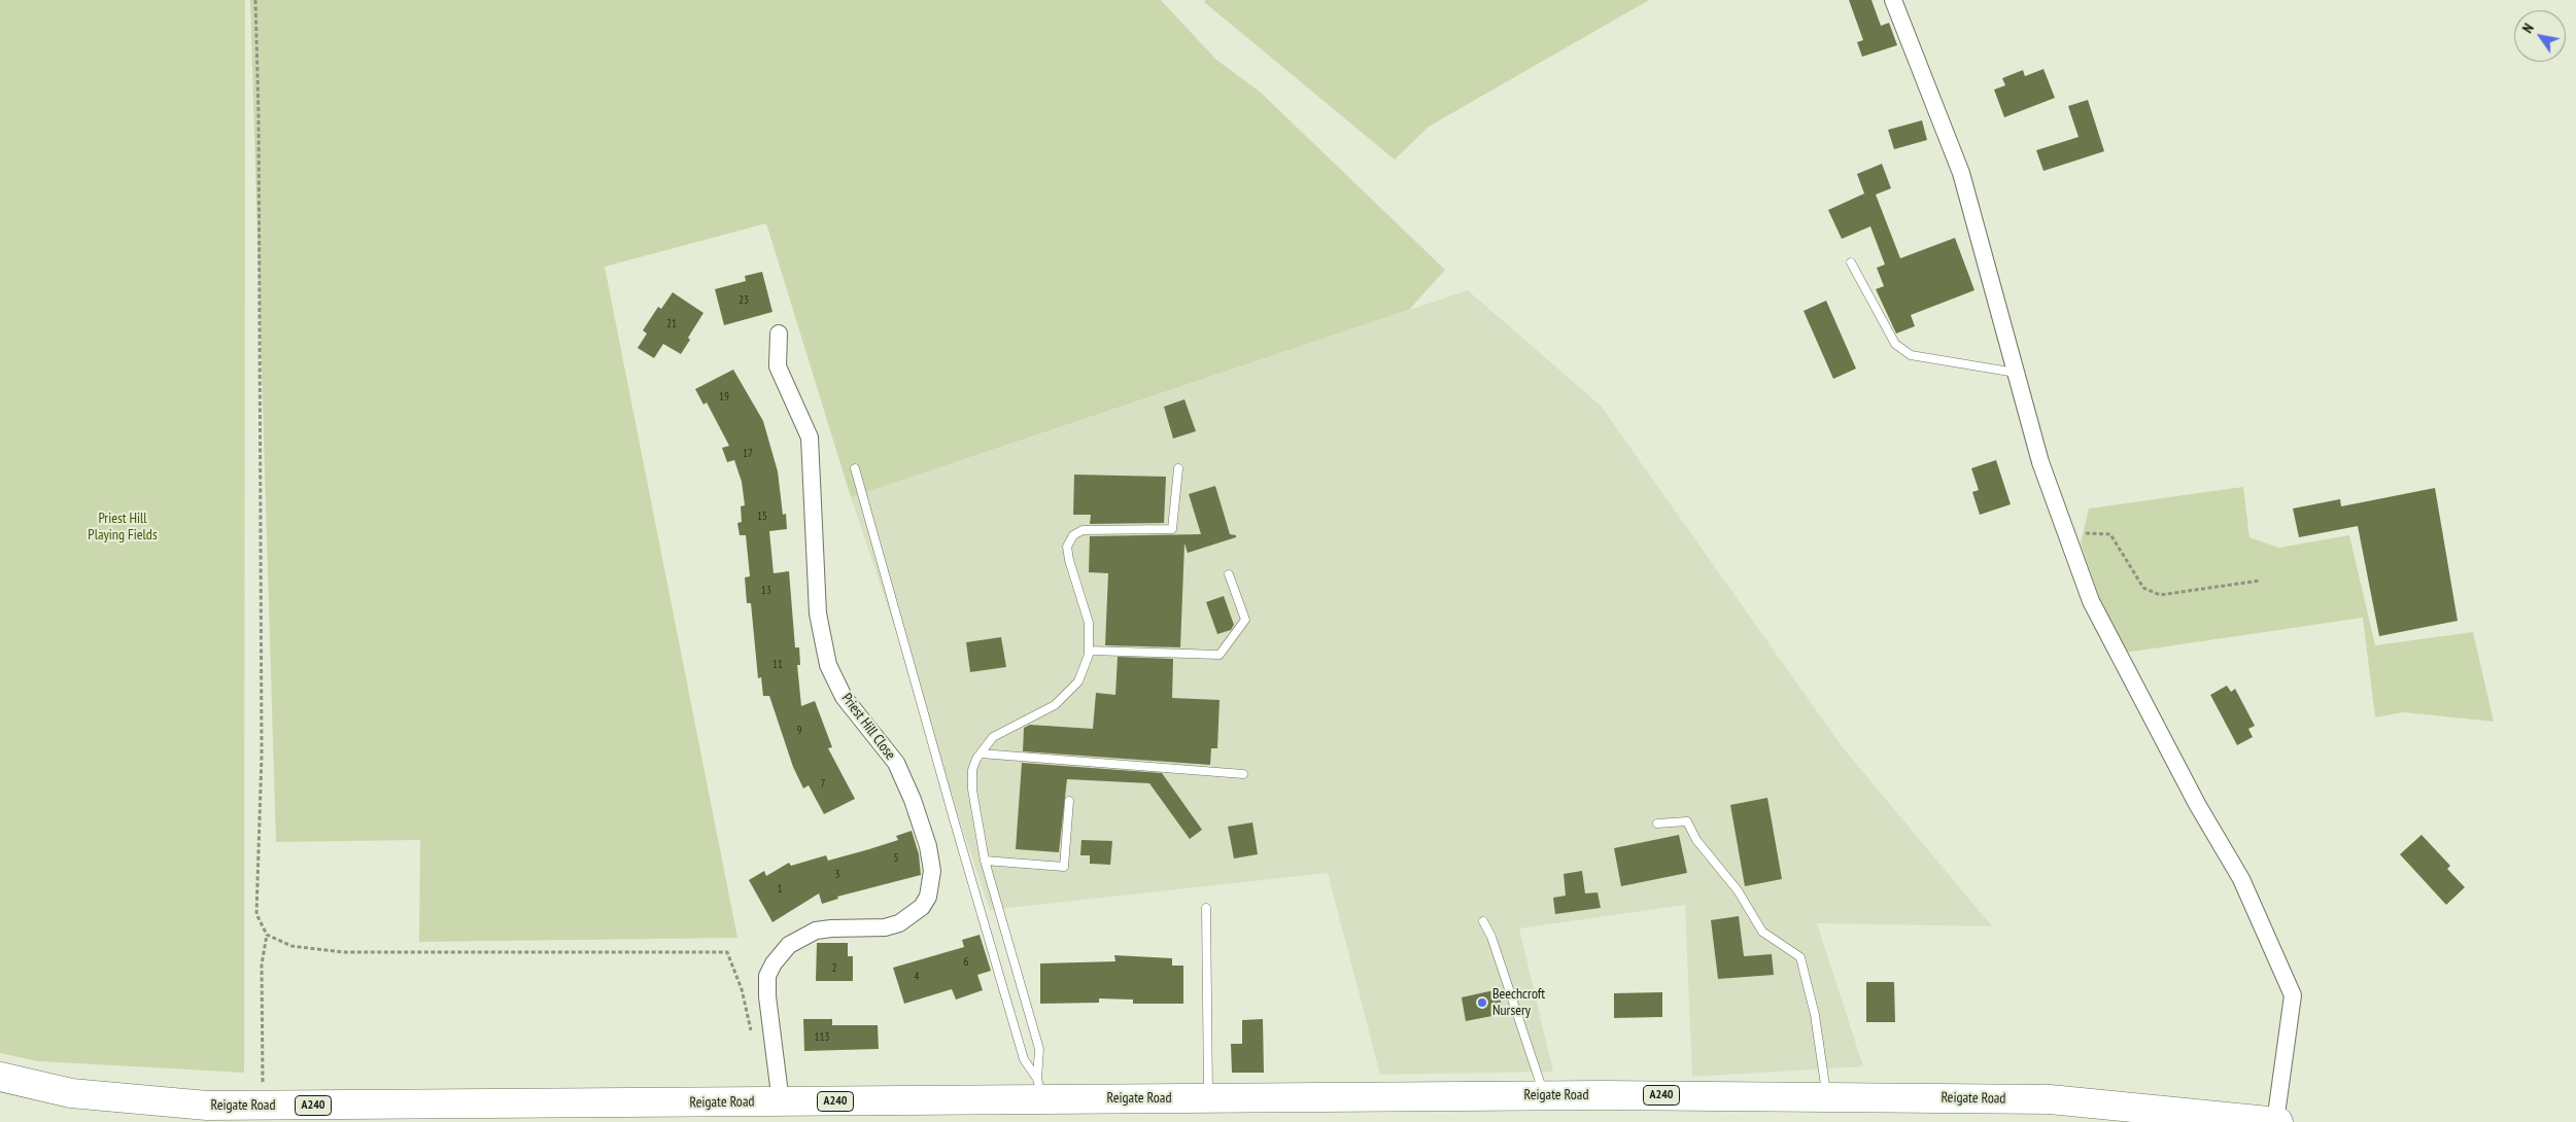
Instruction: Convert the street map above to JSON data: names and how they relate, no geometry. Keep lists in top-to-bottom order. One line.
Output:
{"streets":{"highway":["Reigate Road","A240"],"street":["Priest Hill Close"]},"crossings":[["Priest Hill Close","Reigate Road"]],"parks":["Priest Hill Playing Fields"],"places":["Beechcroft Nursery"],"house_numbers":["23","21","19","17","15","13","11","9","7","5","3","1","6","2","4","113"],"north":"top left"}
